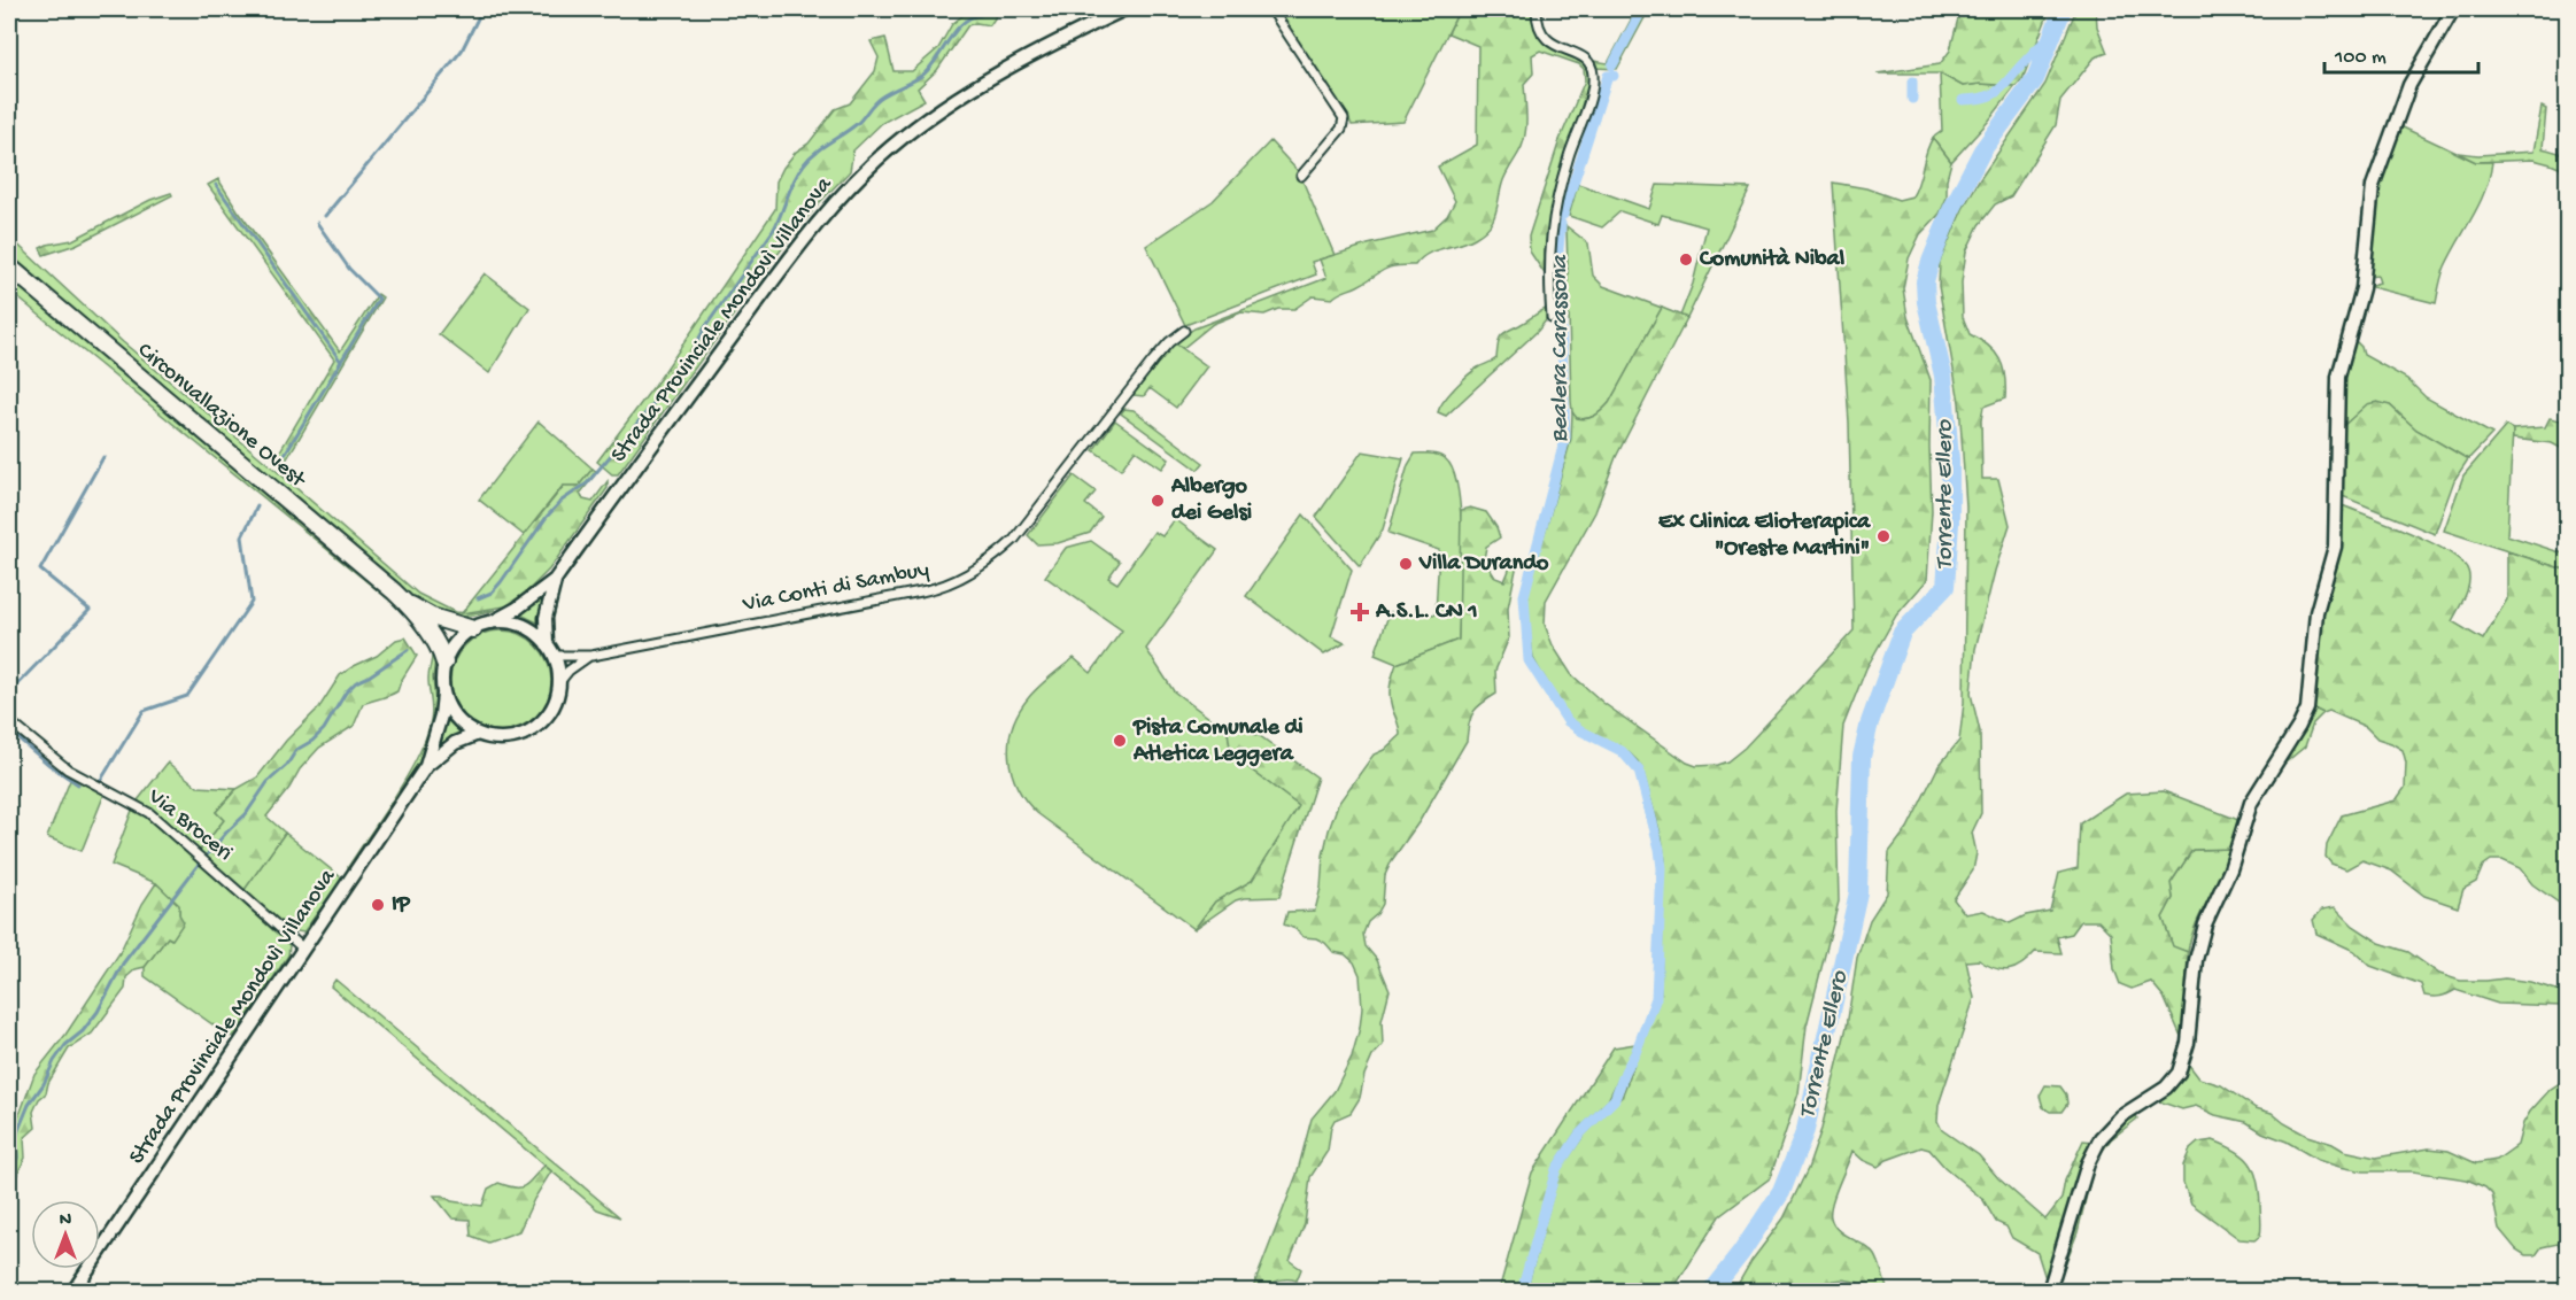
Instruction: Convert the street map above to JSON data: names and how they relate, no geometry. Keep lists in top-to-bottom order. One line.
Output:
{"streets":{"highway":["Circonvallazione Ovest"],"main road":["Strada Provinciale Mondovì Villanova"],"street":["Via Conti di Sambuy","Via Broceri"]},"crossings":[["Strada Provinciale Mondovì Villanova","Via Conti di Sambuy"],["Strada Provinciale Mondovì Villanova","Via Broceri"]],"water":["Bealera Carassona","Torrente Ellero"],"places":{"other":["Comunità Nibal","Albergo dei Gelsi","Ex Clinica Elioterapica \"Oreste Martini\"","Villa Durando","Pista Comunale di Atletica Leggera","IP"],"health":["A.S.L. CN 1"]},"scale_bar":"100 m","north":"top"}
